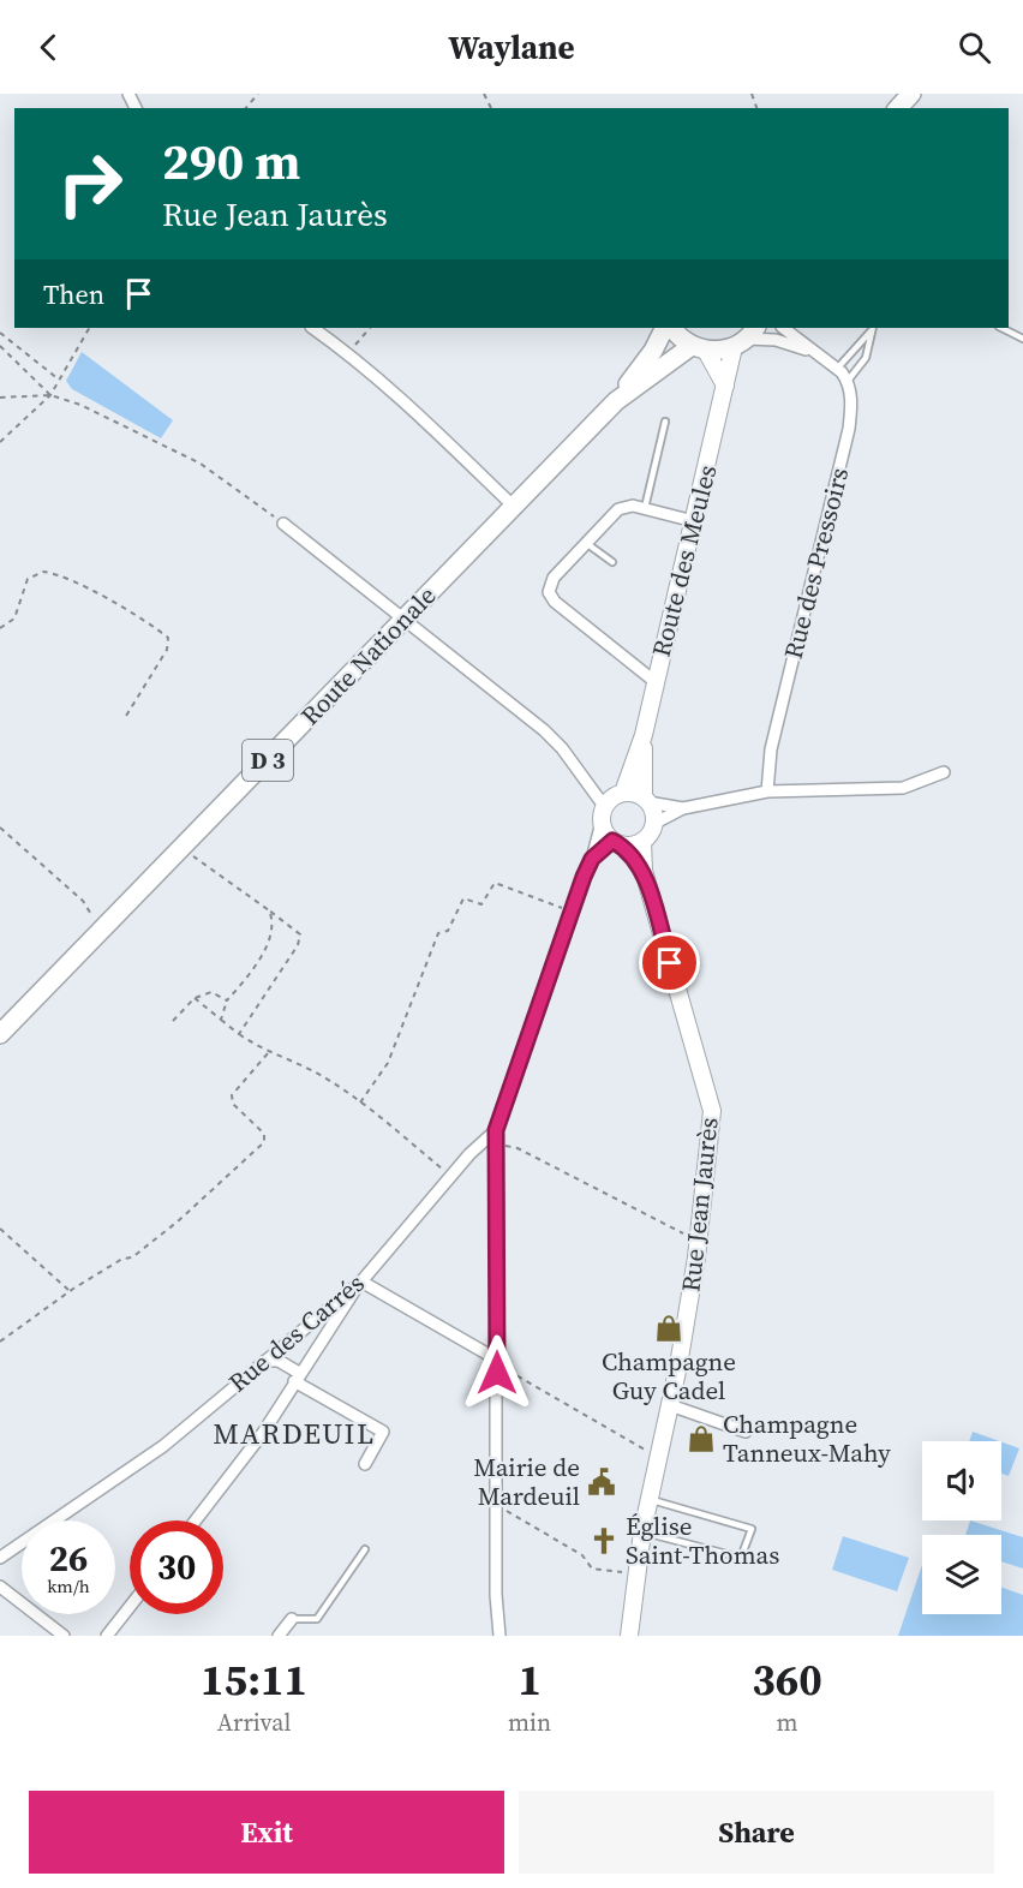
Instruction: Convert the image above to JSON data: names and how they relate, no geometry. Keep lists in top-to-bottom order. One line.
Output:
{"streets":{"main road":["Route Nationale","D 3"],"street":["Route des Meules","Rue des Pressoirs","Rue Jean Jaurès","Rue des Carrés"]},"crossings":[["Route des Meules","Rue Jean Jaurès"],["Route Nationale","D 3"]],"districts":["MARDEUIL"],"places":{"shop":["Champagne Guy Cadel","Champagne Tanneux-Mahy"],"public building":["Mairie de Mardeuil"],"church":["Église Saint-Thomas"]},"page":{"header":"Waylane","turn":["290 m","Rue Jean Jaurès"],"then":"Then","speed":"26 km/h","limit":"30","eta":["15:11","Arrival","1","min","360","m"],"buttons":["Exit","Share"]}}
